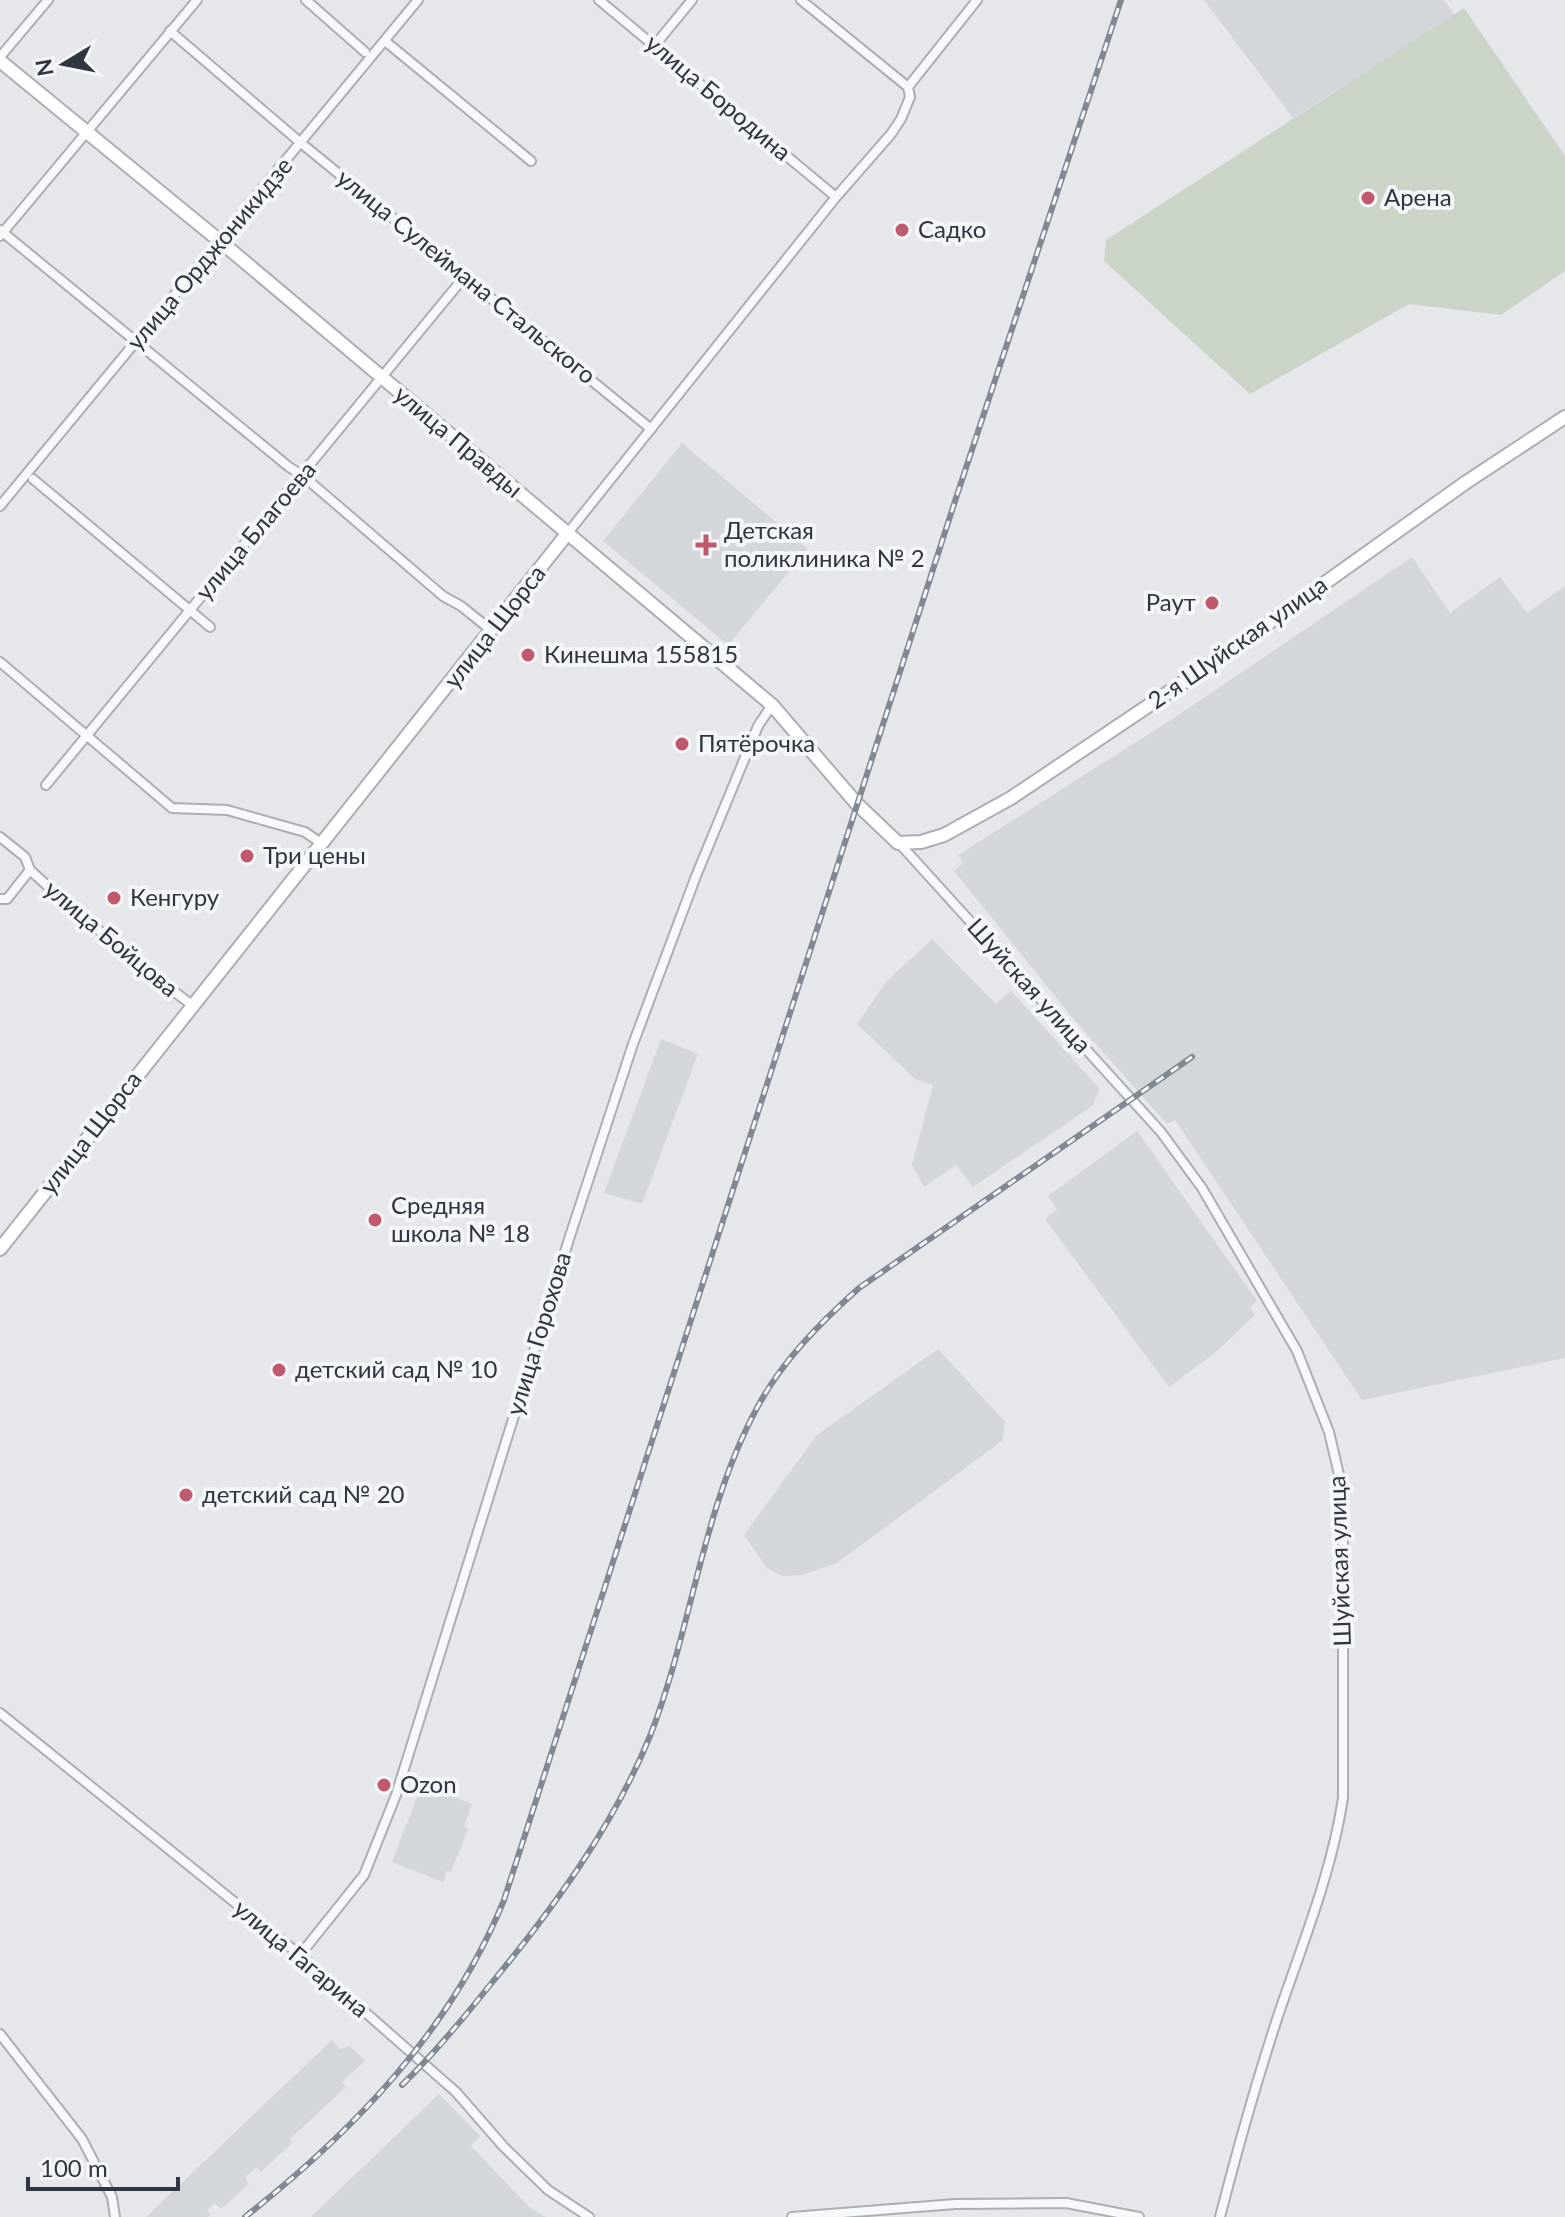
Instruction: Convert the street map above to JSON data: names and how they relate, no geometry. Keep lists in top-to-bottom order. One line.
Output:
{"streets":{"street":["улица Бородина","улица Орджоникидзе","улица Сулеймана Стальского","улица Правды","улица Благоева","улица Щорса","2-я Шуйская улица","улица Бойцова","Шуйская улица","улица Горохова","улица Гагарина"]},"crossings":[["улица Бородина","улица Щорса"],["улица Орджоникидзе","улица Сулеймана Стальского"],["улица Орджоникидзе","улица Правды"],["улица Сулеймана Стальского","улица Благоева"],["улица Сулеймана Стальского","улица Щорса"],["улица Правды","улица Благоева"],["улица Правды","улица Щорса"],["улица Правды","2-я Шуйская улица"],["улица Правды","Шуйская улица"],["улица Правды","улица Горохова"],["улица Щорса","улица Бойцова"],["2-я Шуйская улица","Шуйская улица"],["улица Горохова","улица Гагарина"]],"places":{"other":["Арена","Садко","Раут","Кинешма 155815","Пятёрочка","Три цены","Кенгуру","Средняя школа № 18","детский сад № 10","детский сад № 20","Ozon"],"health":["Детская поликлиника № 2"]},"scale_bar":"100 m","north":"left"}
